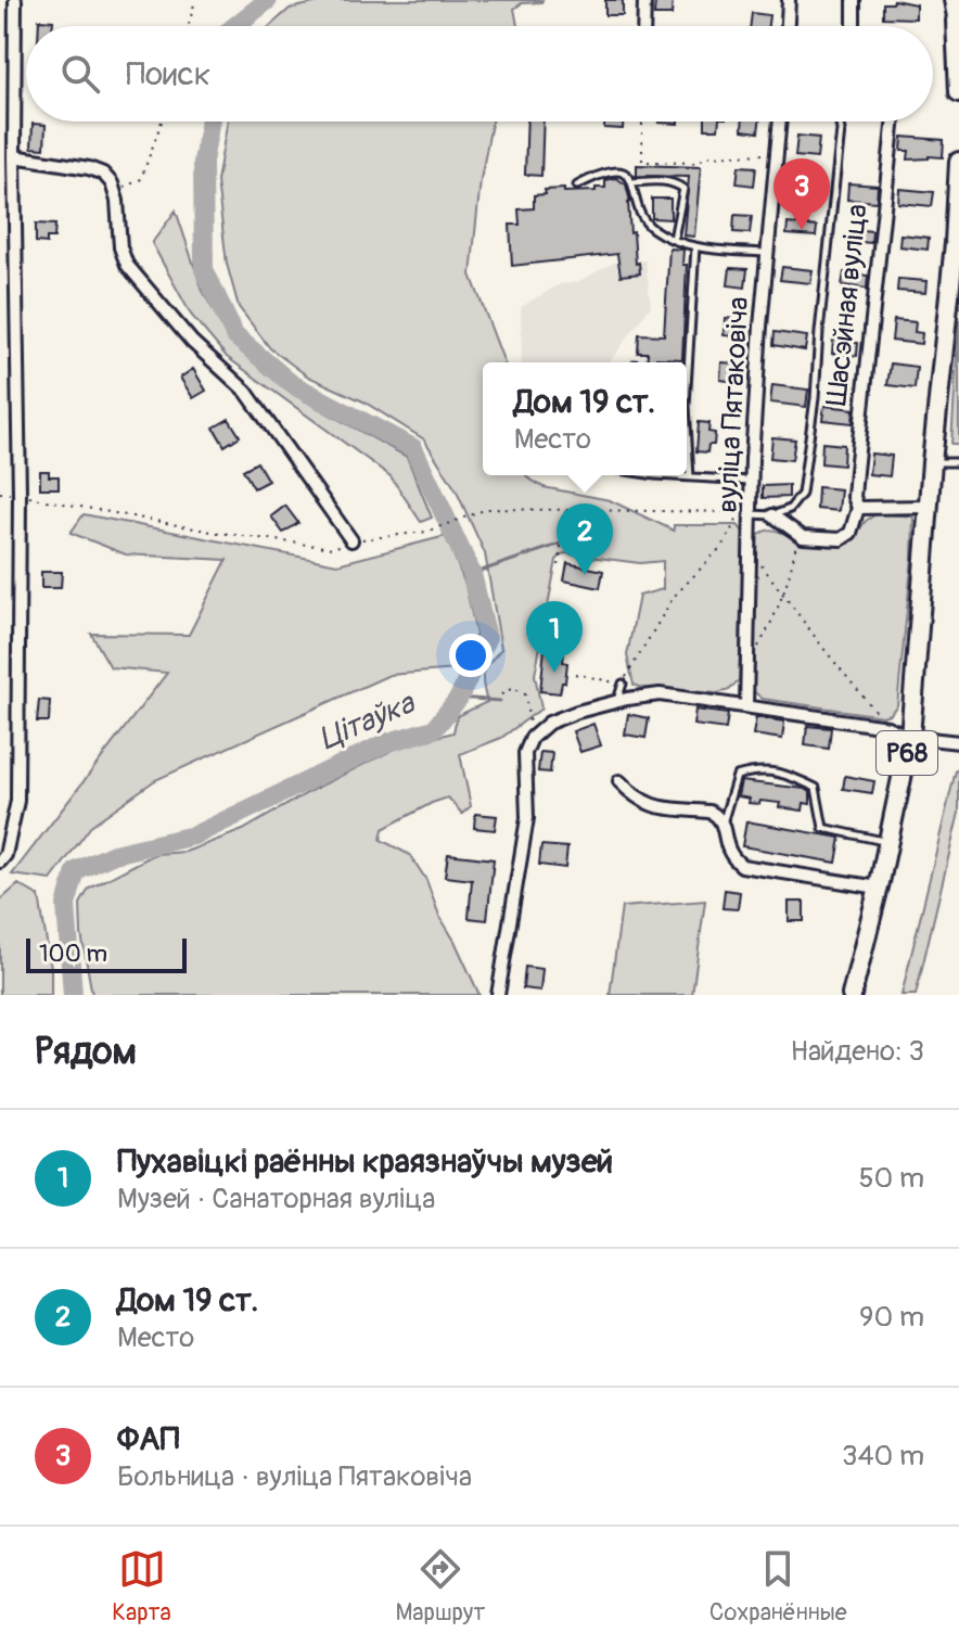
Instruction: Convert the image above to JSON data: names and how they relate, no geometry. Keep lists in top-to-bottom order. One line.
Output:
{"streets":{"main road":["Р68"],"street":["Шасэйная вуліца","вуліца Пятаковіча"]},"water":["Цітаўка"],"scale_bar":"100 m","page":{"search":"Поиск","pins":["3","2","1"],"popup":["Дом 19 ст.","Место"],"scale":"100 m","heading":["Рядом","Найдено: 3"],"list":[{"mark":"1","name":"Пухавіцкі раённы краязнаўчы музей","note":"Музей · Санаторная вуліца","value":"50 m"},{"mark":"2","name":"Дом 19 ст.","note":"Место","value":"90 m"},{"mark":"3","name":"ФАП","note":"Больница · вуліца Пятаковіча","value":"340 m"}],"nav":["Карта","Маршрут","Сохранённые"]}}
